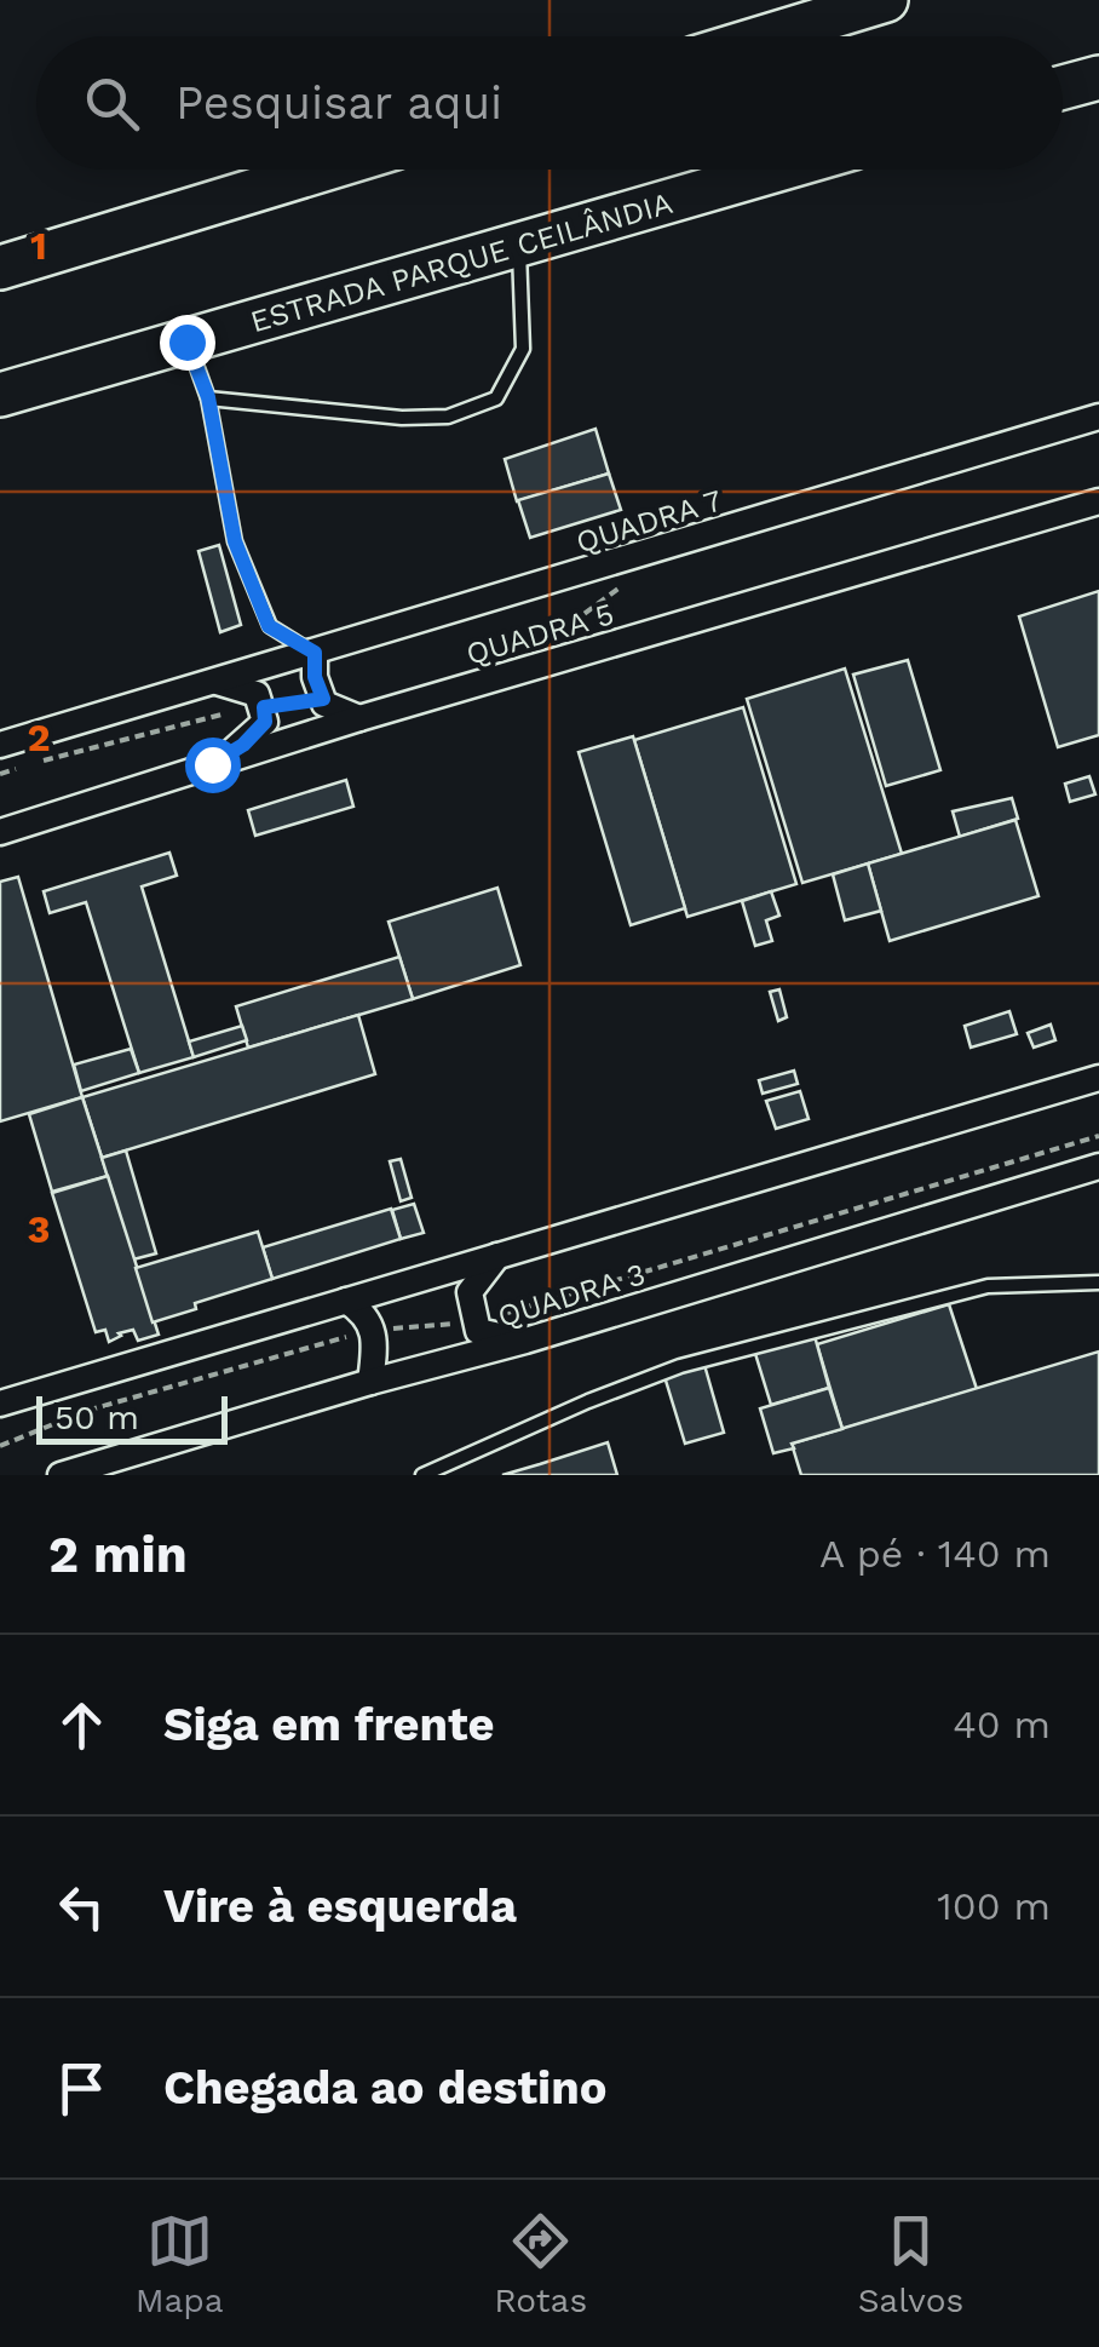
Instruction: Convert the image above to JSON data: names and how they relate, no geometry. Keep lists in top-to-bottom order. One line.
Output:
{"streets":{"highway":["ESTRADA PARQUE CEILÂNDIA"],"street":["QUADRA 7","QUADRA 5","QUADRA 3"]},"scale_bar":"50 m","page":{"search":"Pesquisar aqui","scale":"50 m","heading":["2 min","A pé · 140 m"],"list":[["Siga em frente","40 m"],["Vire à esquerda","100 m"],"Chegada ao destino"],"nav":["Mapa","Rotas","Salvos"]},"grid":{"rows":["1","2","3"]}}
